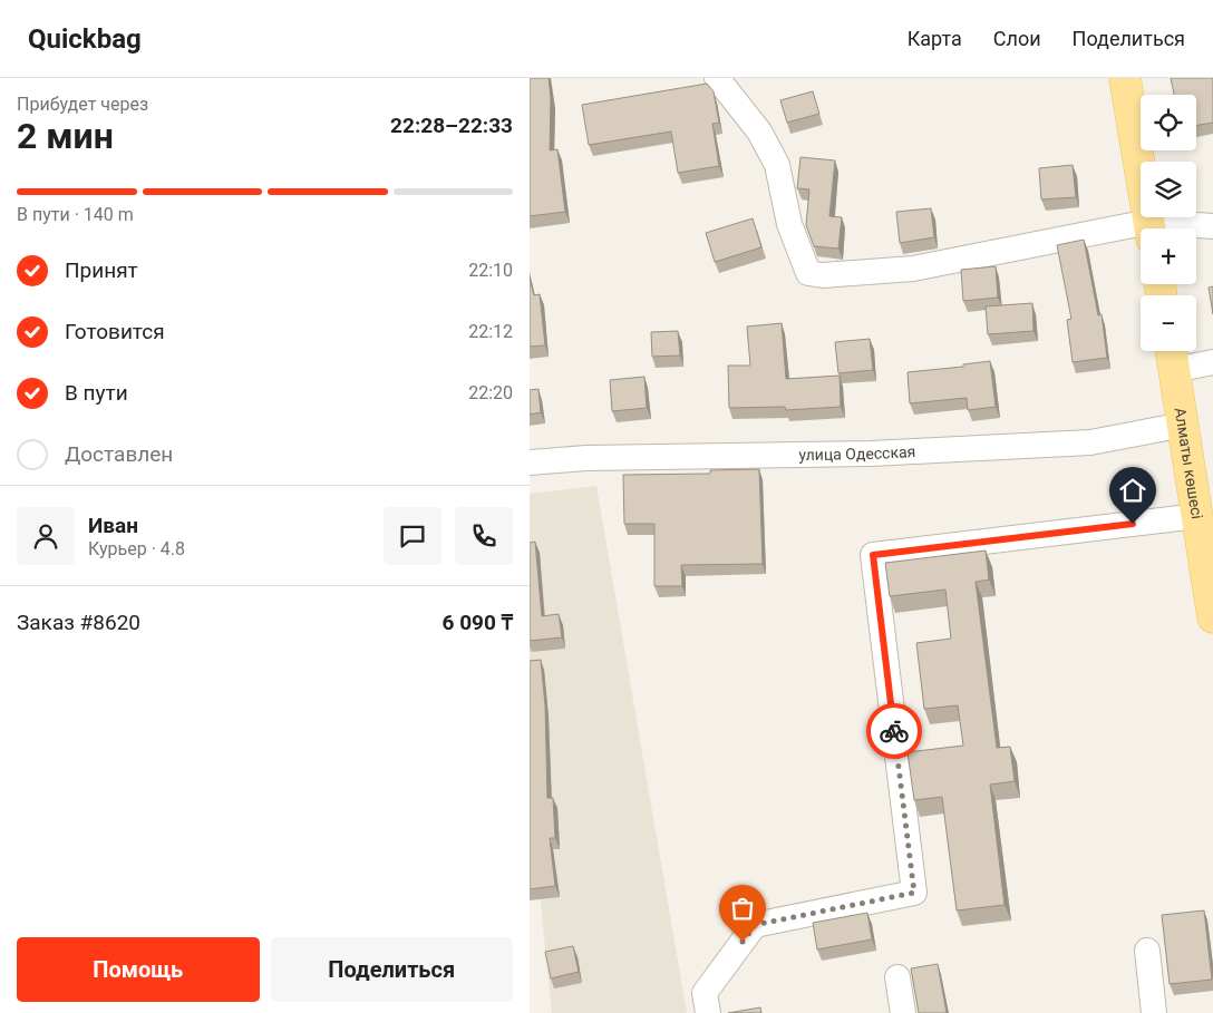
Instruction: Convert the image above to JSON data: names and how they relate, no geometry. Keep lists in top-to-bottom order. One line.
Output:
{"streets":{"main road":["Алматы көшесі"],"street":["улица Одесская"]},"crossings":[["улица Одесская","Алматы көшесі"]],"page":{"header":"Quickbag","nav":["Карта","Слои","Поделиться"],"heading":["2 мин","Прибудет через","22:28–22:33"],"panel":["Иван","Курьер · 4.8","Заказ #8620","6 090 ₸"],"map_buttons":["+","−"],"bar":"В пути · 140 m","list":[["Принят","22:10"],["Готовится","22:12"],["В пути","22:20"],"Доставлен"],"buttons":["Помощь","Поделиться"]}}
